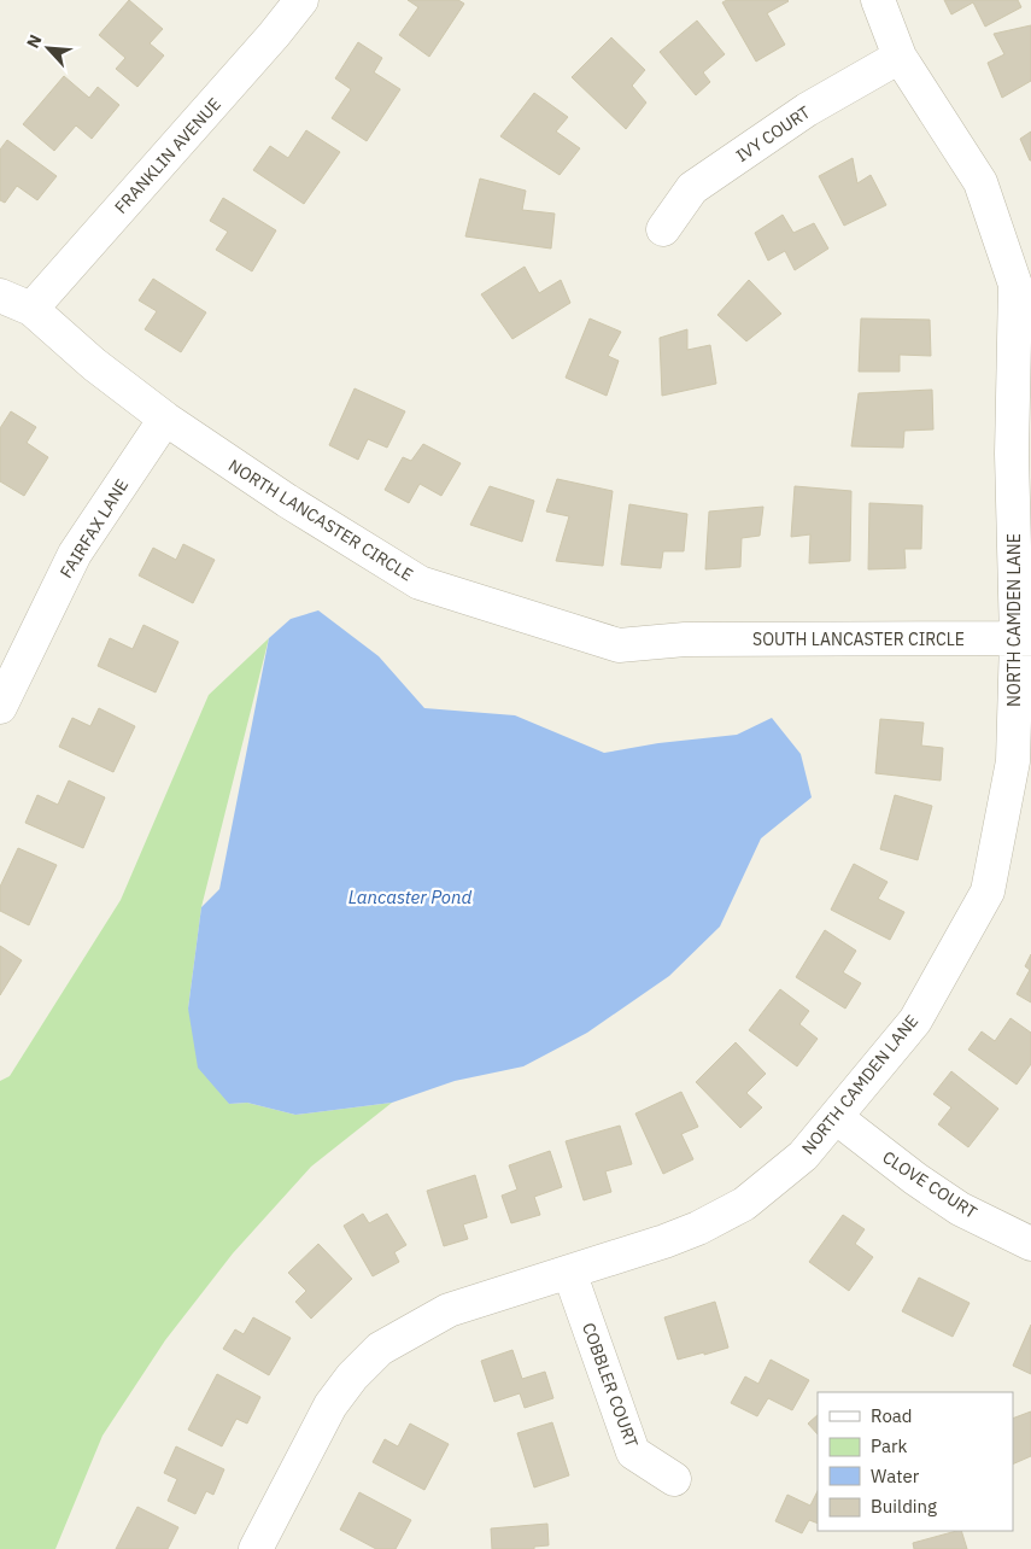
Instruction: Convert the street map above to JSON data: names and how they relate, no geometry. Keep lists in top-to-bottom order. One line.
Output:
{"streets":{"street":["IVY COURT","FRANKLIN AVENUE","NORTH LANCASTER CIRCLE","FAIRFAX LANE","NORTH CAMDEN LANE","SOUTH LANCASTER CIRCLE","CLOVE COURT","COBBLER COURT"]},"crossings":[["IVY COURT","NORTH CAMDEN LANE"],["FRANKLIN AVENUE","NORTH LANCASTER CIRCLE"],["NORTH LANCASTER CIRCLE","FAIRFAX LANE"],["NORTH LANCASTER CIRCLE","SOUTH LANCASTER CIRCLE"],["NORTH CAMDEN LANE","SOUTH LANCASTER CIRCLE"],["NORTH CAMDEN LANE","CLOVE COURT"],["NORTH CAMDEN LANE","COBBLER COURT"]],"water":["Lancaster Pond"],"legend":["Road","Park","Water","Building"],"north":"top left"}
